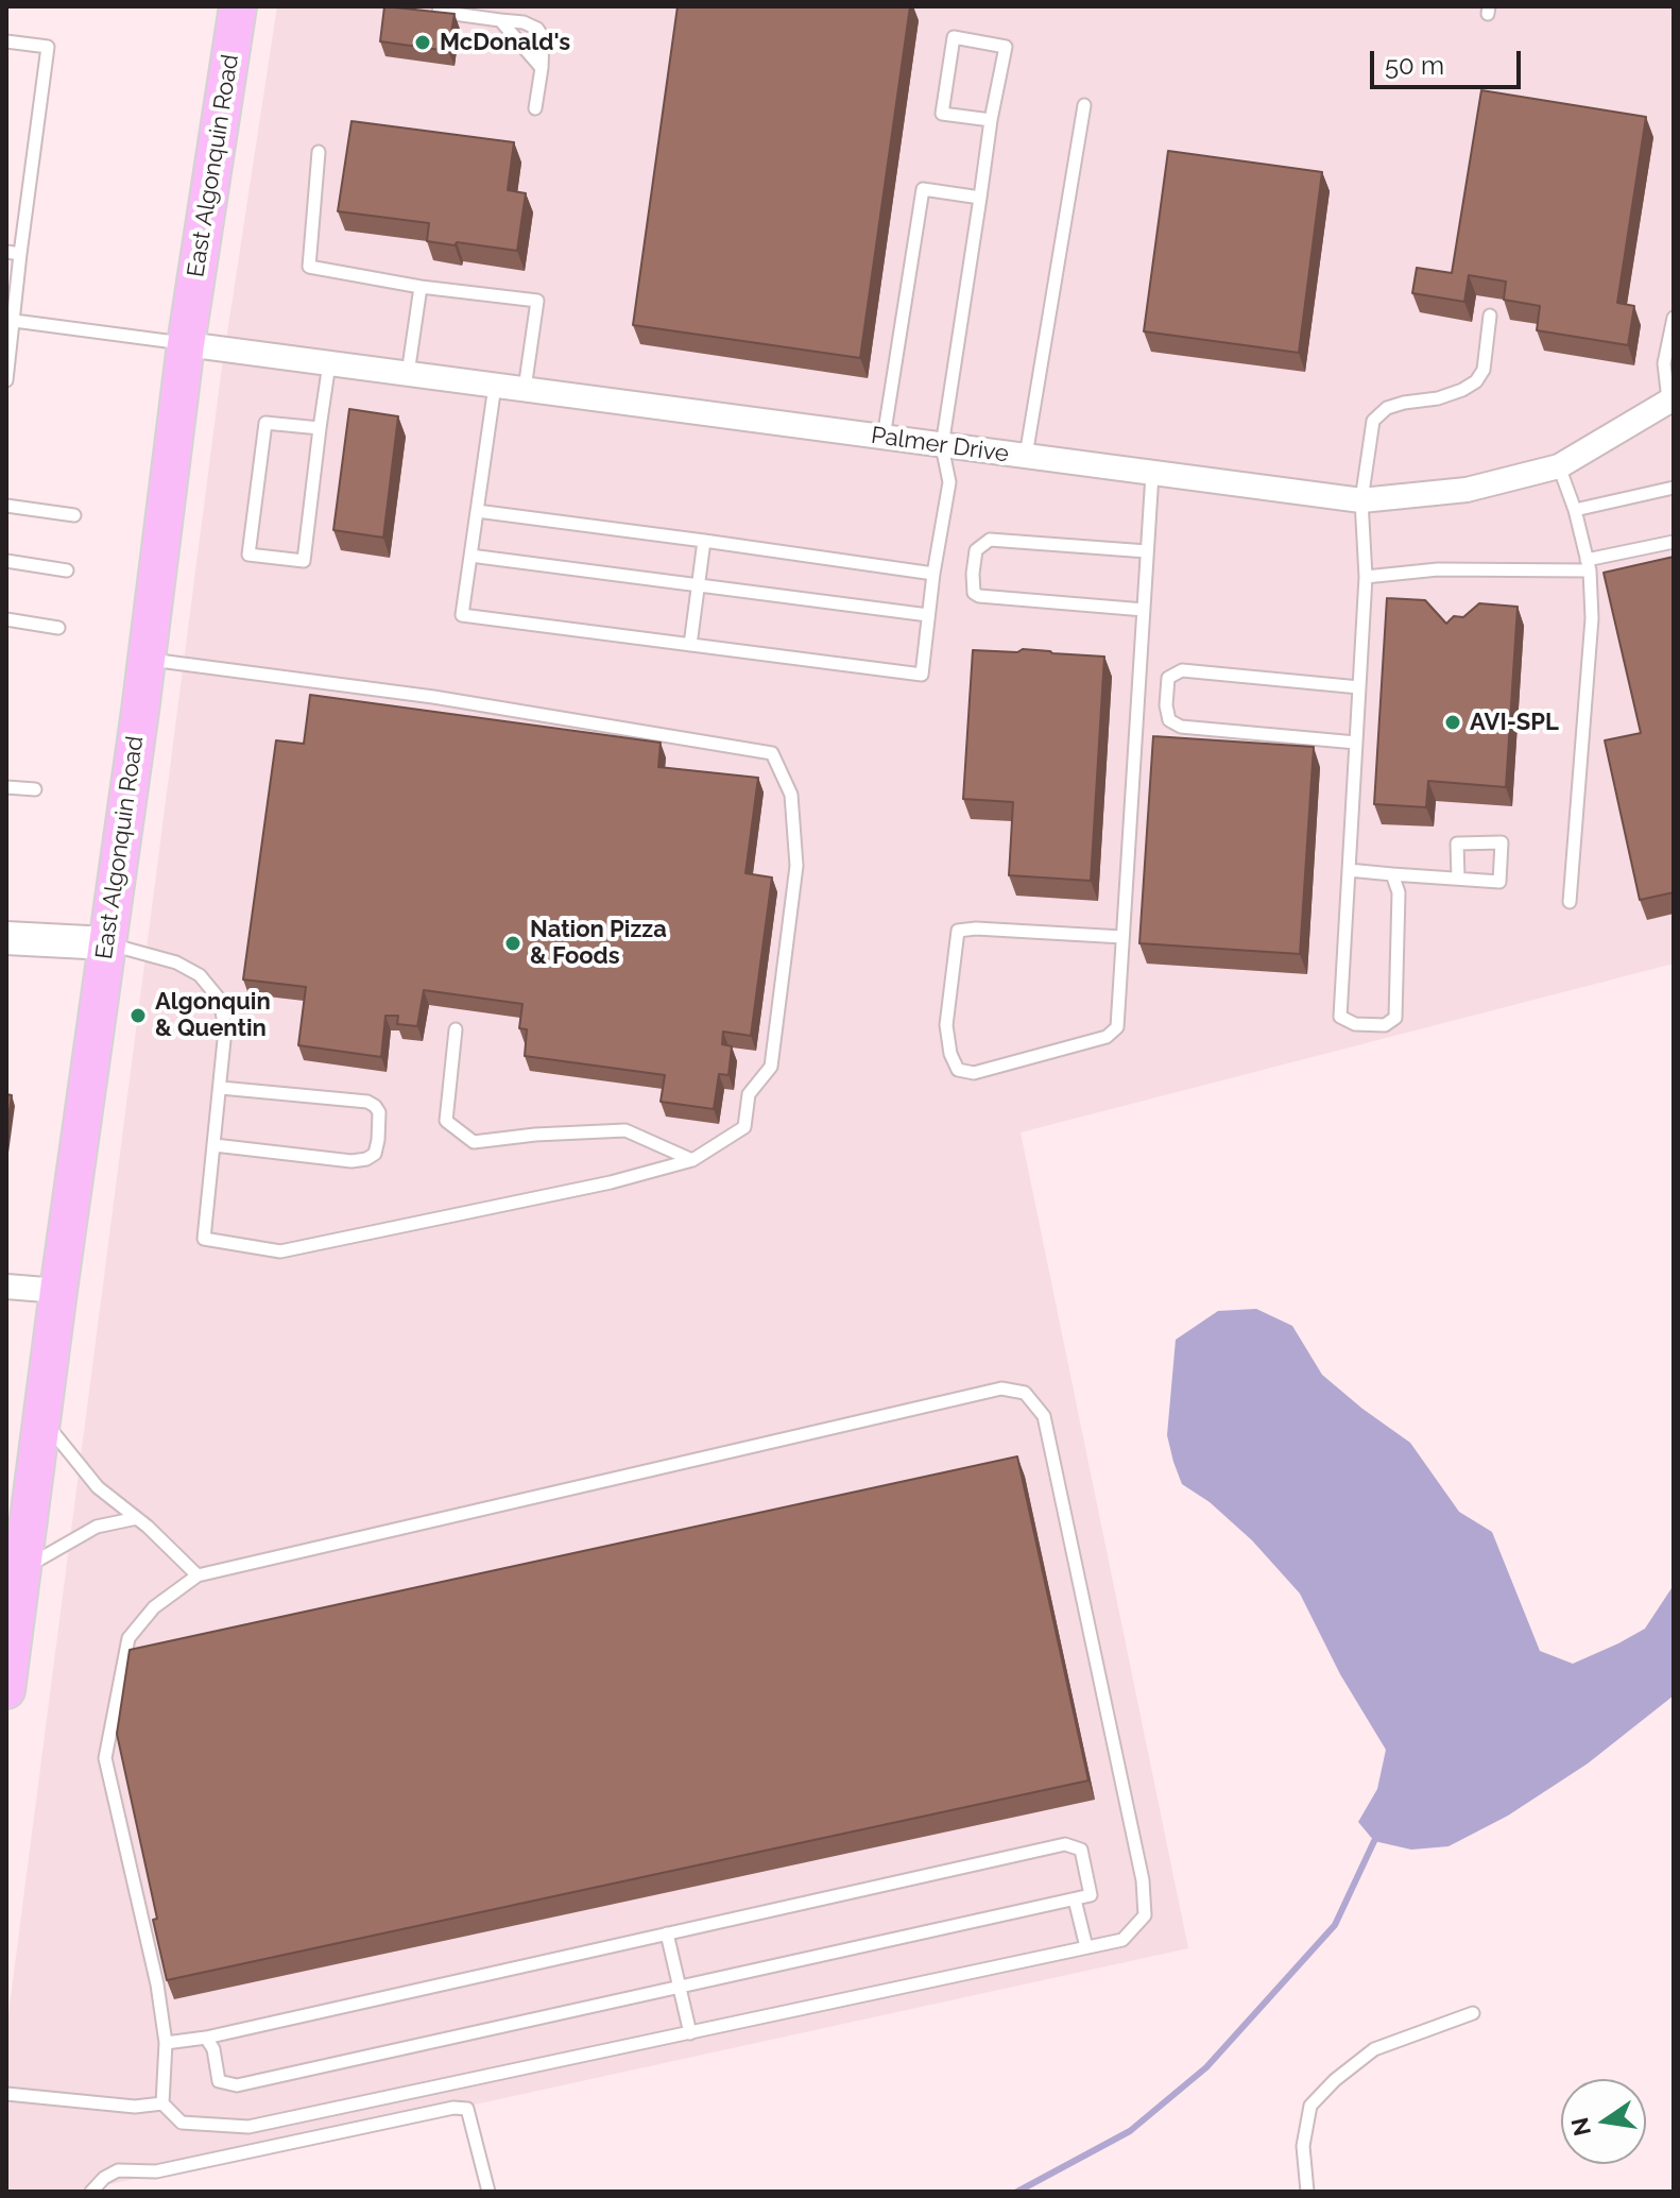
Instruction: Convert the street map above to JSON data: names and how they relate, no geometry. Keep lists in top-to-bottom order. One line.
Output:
{"streets":{"main road":["East Algonquin Road"],"street":["Palmer Drive"]},"crossings":[["East Algonquin Road","Palmer Drive"]],"places":["McDonald's","AVI-SPL","Nation Pizza & Foods","Algonquin & Quentin"],"scale_bar":"50 m","north":"left"}
